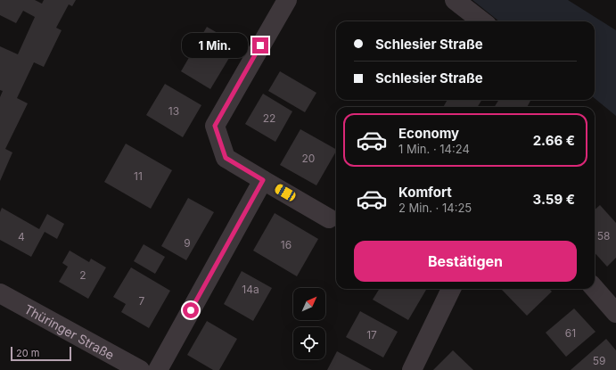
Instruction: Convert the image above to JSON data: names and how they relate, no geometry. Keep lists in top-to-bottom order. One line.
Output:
{"streets":{"street":["Thüringer Straße"]},"house_numbers":["13","22","20","11","58","4","9","16","2","14a","7","61","17","59"],"scale_bar":"20 m","north":"top right","page":{"banner":["Schlesier Straße","Schlesier Straße"],"bubble":"1 Min.","list":[{"name":"Economy","note":"1 Min. · 14:24","value":"2.66 €"},{"name":"Komfort","note":"2 Min. · 14:25","value":"3.59 €"}],"buttons":"Bestätigen","scale":"20 m"}}
